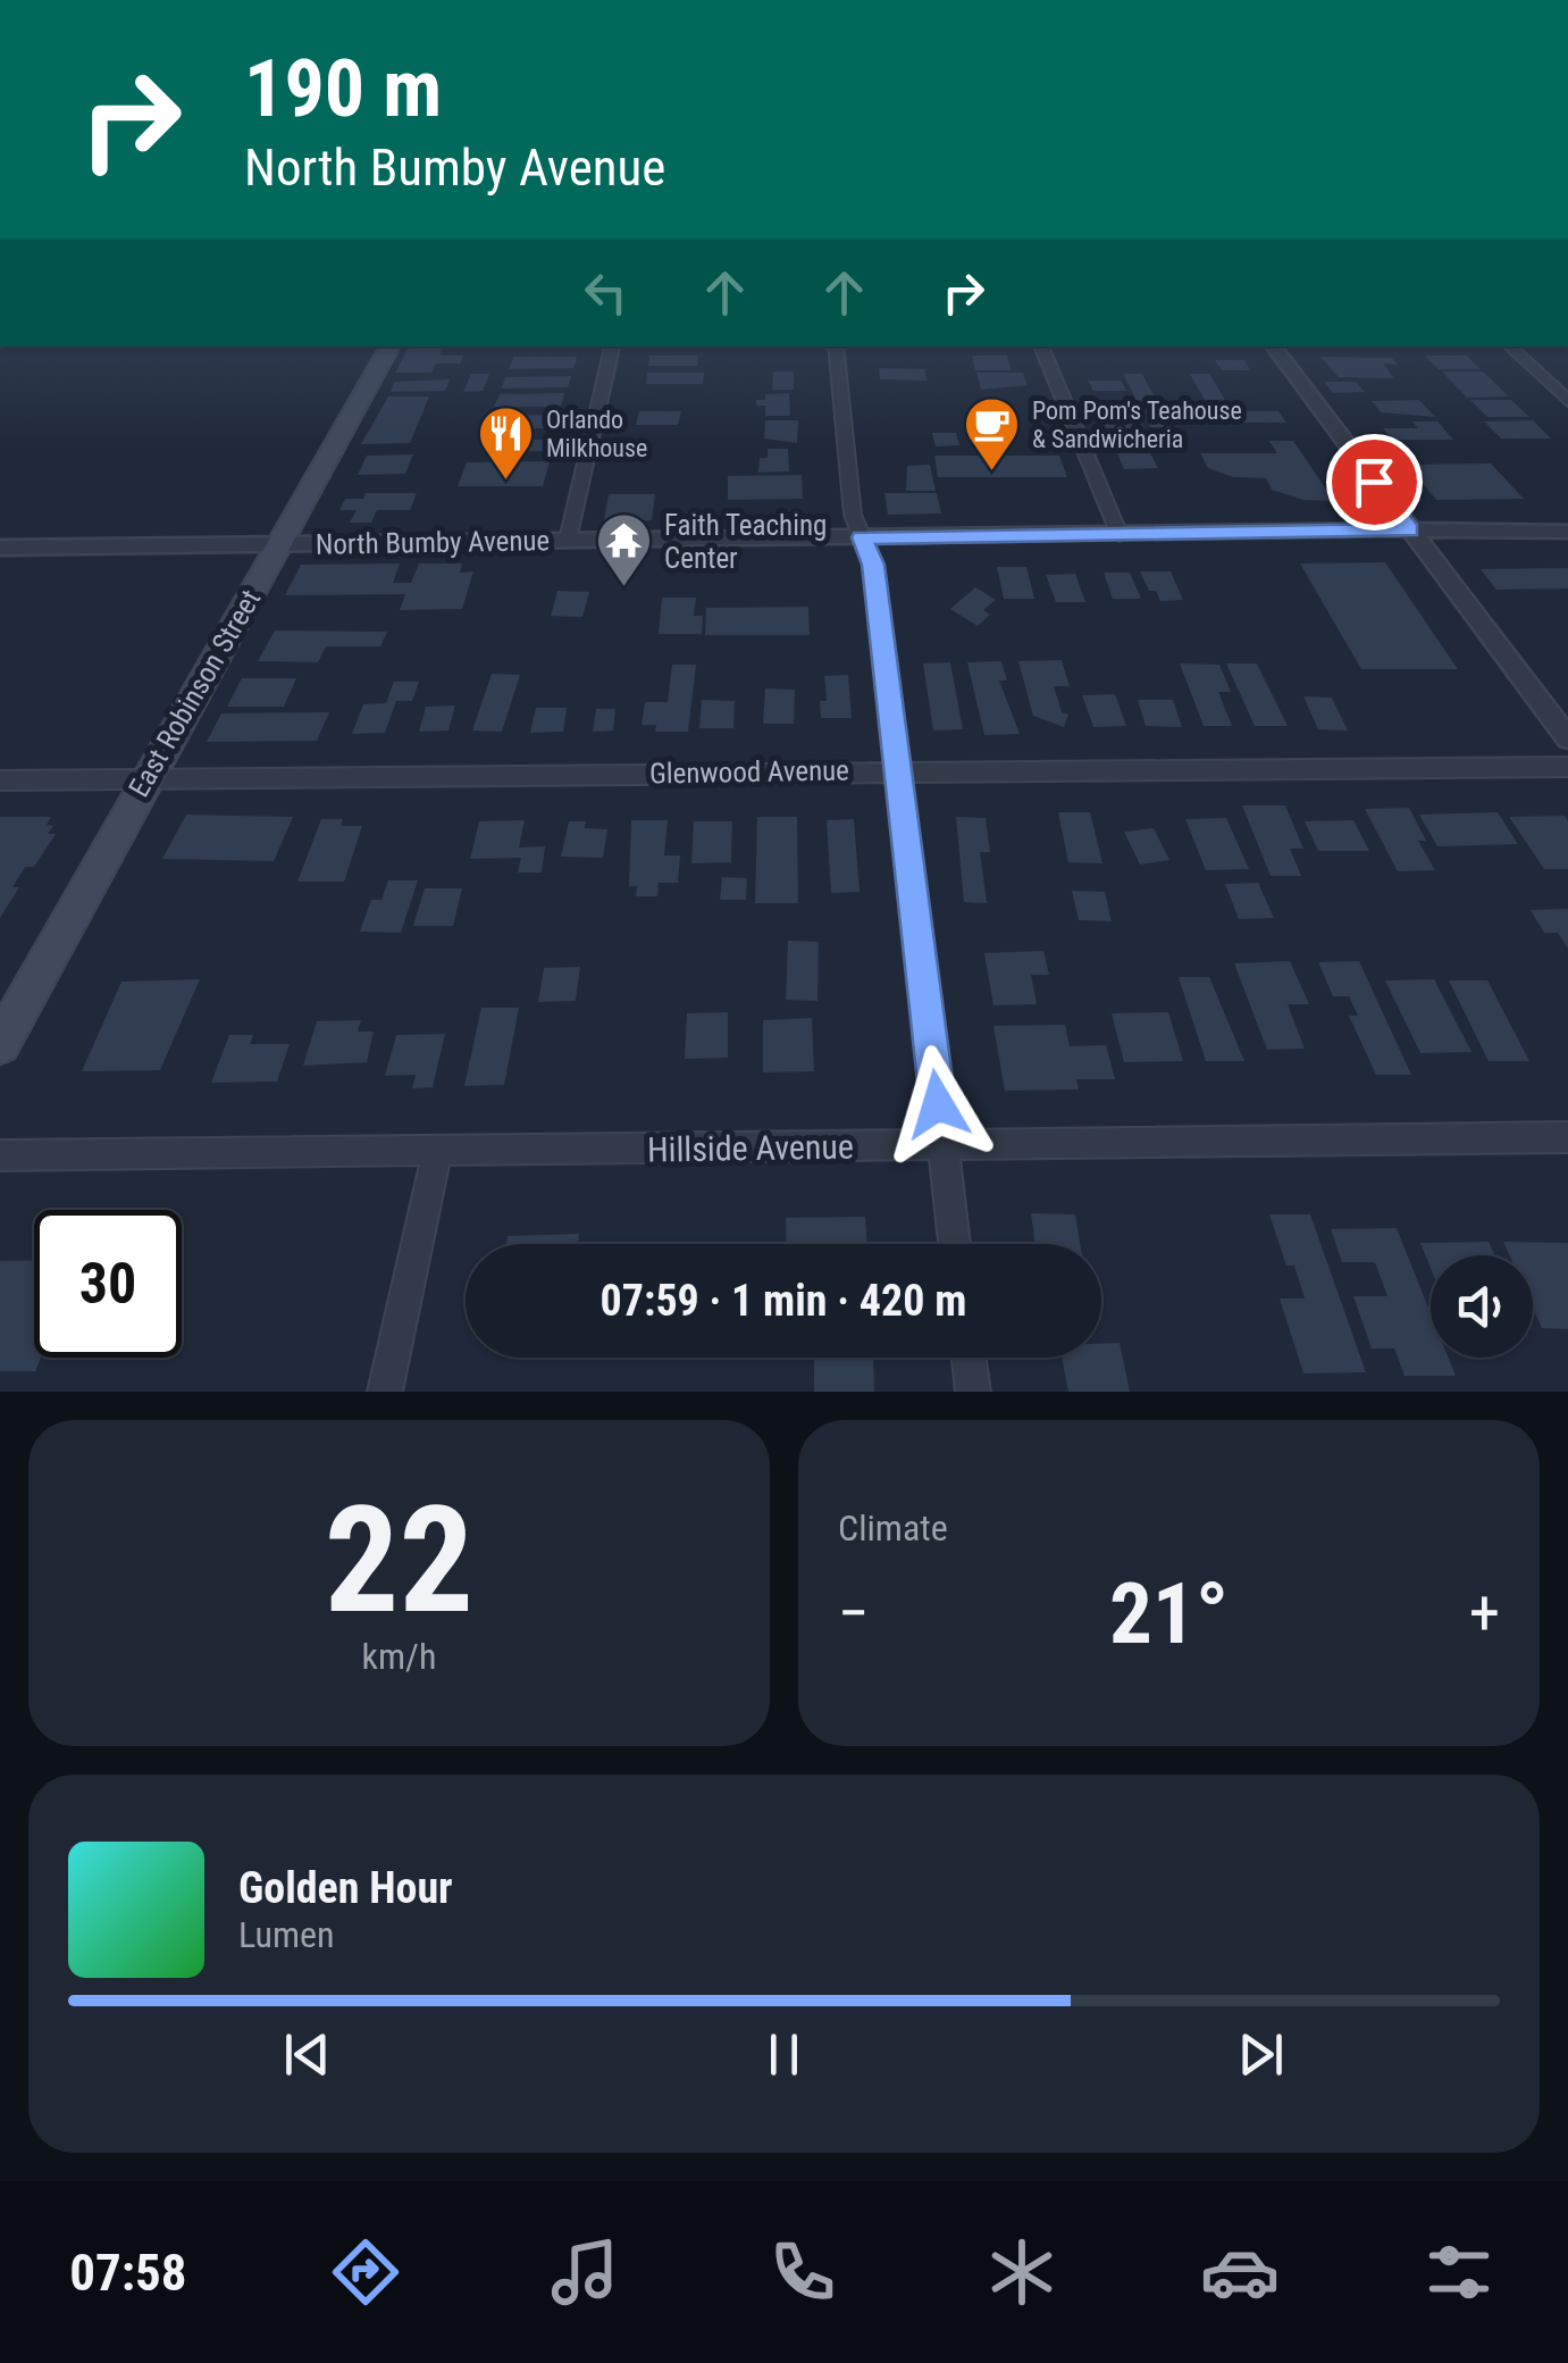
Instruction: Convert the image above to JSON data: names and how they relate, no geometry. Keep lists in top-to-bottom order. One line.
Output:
{"streets":{"main road":["East Robinson Street"],"street":["North Bumby Avenue","Glenwood Avenue","Hillside Avenue"]},"crossings":[["North Bumby Avenue","East Robinson Street"],["East Robinson Street","Glenwood Avenue"]],"places":{"cafe":["Pom Pom's Teahouse & Sandwicheria"],"restaurant":["Orlando Milkhouse"],"temple":["Faith Teaching Center"]},"page":{"turn":["190 m","North Bumby Avenue"],"limit":"30","trip":"07:59 · 1 min · 420 m","tile":[["22","km/h"],"Climate"],"heat":["−","21°","+"],"song":["Golden Hour","Lumen"],"tabs":"07:58"}}
